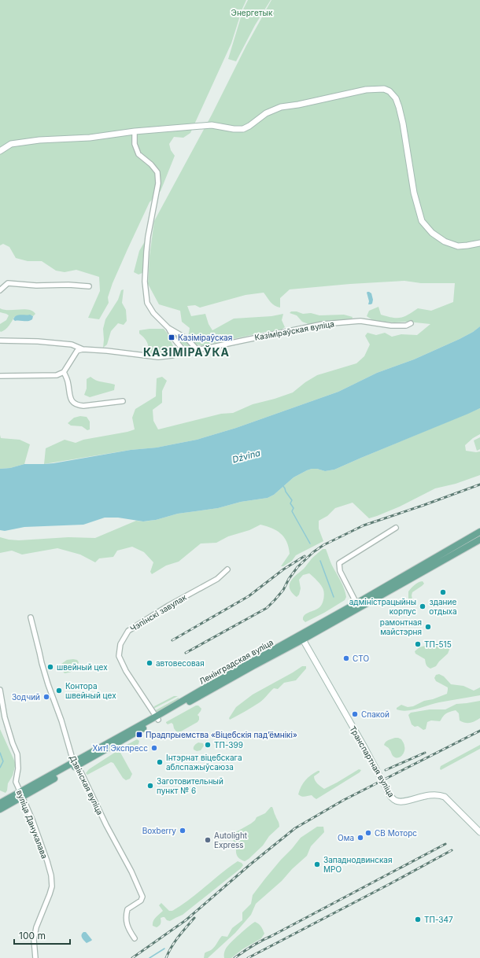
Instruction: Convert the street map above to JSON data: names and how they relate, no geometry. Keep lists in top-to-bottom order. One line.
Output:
{"streets":{"main road":["Ленінградская вуліца"],"street":["Казіміраўская вуліца","Чэпінскі завулак","Транспартная вуліца","Дзвінская вуліца","вуліца Данукалава"]},"crossings":[["Чэпінскі завулак","Ленінградская вуліца"],["Ленінградская вуліца","Транспартная вуліца"],["Ленінградская вуліца","Дзвінская вуліца"],["Ленінградская вуліца","вуліца Данукалава"]],"districts":["КАЗІМІРАЎКА"],"water":["Dźvina"],"parks":["Энергетык"],"places":{"transit":["Казіміраўская","Прадпрыемства «Віцебскія падʼёмнікі»"],"other":["здание отдыха","адміністрацыйны корпус","рамонтная майстэрня","ТП-515","СТО","автовесовая","швейный цех","Контора швейный цех","Зодчий","Спакой","ТП-399","Хит! Экспресс","Інтэрнат віцебскага аблспажыўсаюза","Заготовительный пункт № 6","Boxberry","СВ Моторс","Ома","Autolight Express","Западнодвинская МРО","ТП-347"]},"scale_bar":"100 m"}
